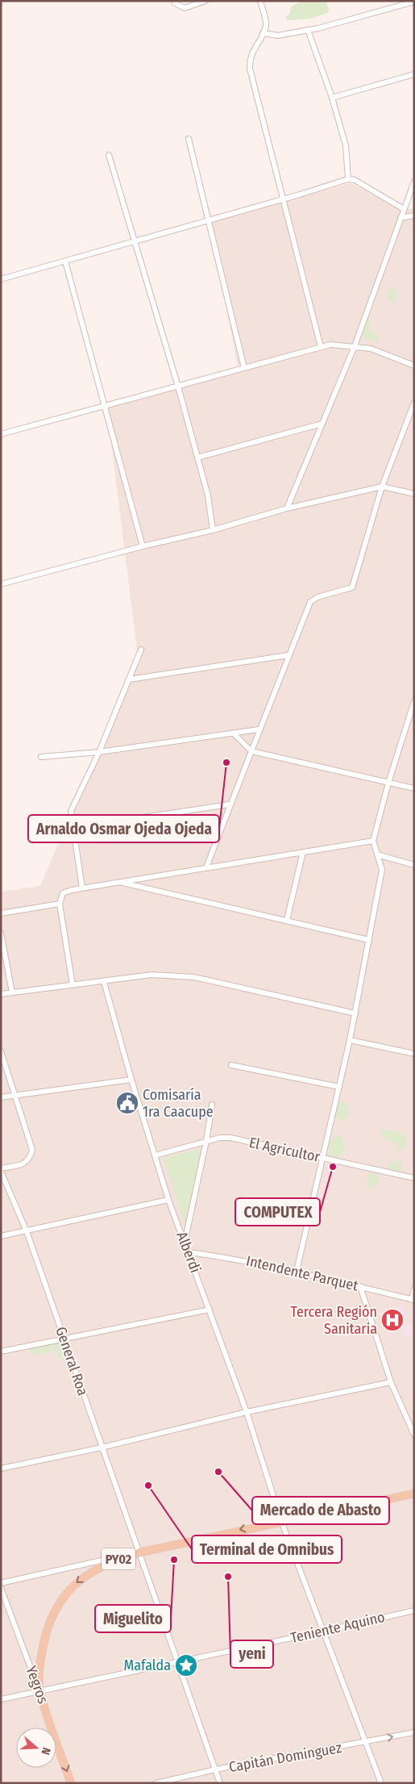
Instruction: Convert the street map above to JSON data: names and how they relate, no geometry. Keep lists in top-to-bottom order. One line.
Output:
{"streets":{"main road":["PY02","Yegros"],"street":["El Agricultor","Alberdi","Intendente Parquet","General Roa","Teniente Aquino","Capitán Dominguez"]},"crossings":[["El Agricultor","Alberdi"],["Alberdi","Intendente Parquet"],["Alberdi","PY02"],["Alberdi","Teniente Aquino"],["Alberdi","Capitán Dominguez"],["General Roa","PY02"],["General Roa","Teniente Aquino"],["General Roa","Capitán Dominguez"],["PY02","Teniente Aquino"],["PY02","Yegros"],["Teniente Aquino","Yegros"]],"one_way":["Yegros"],"places":{"other":["Arnaldo Osmar Ojeda Ojeda","COMPUTEX","Mercado de Abasto","Terminal de Omnibus","Miguelito","yeni"],"public building":["Comisaría 1ra Caacupe"],"hospital":["Tercera Región Sanitaria"],"place":["Mafalda"]},"north":"right"}
